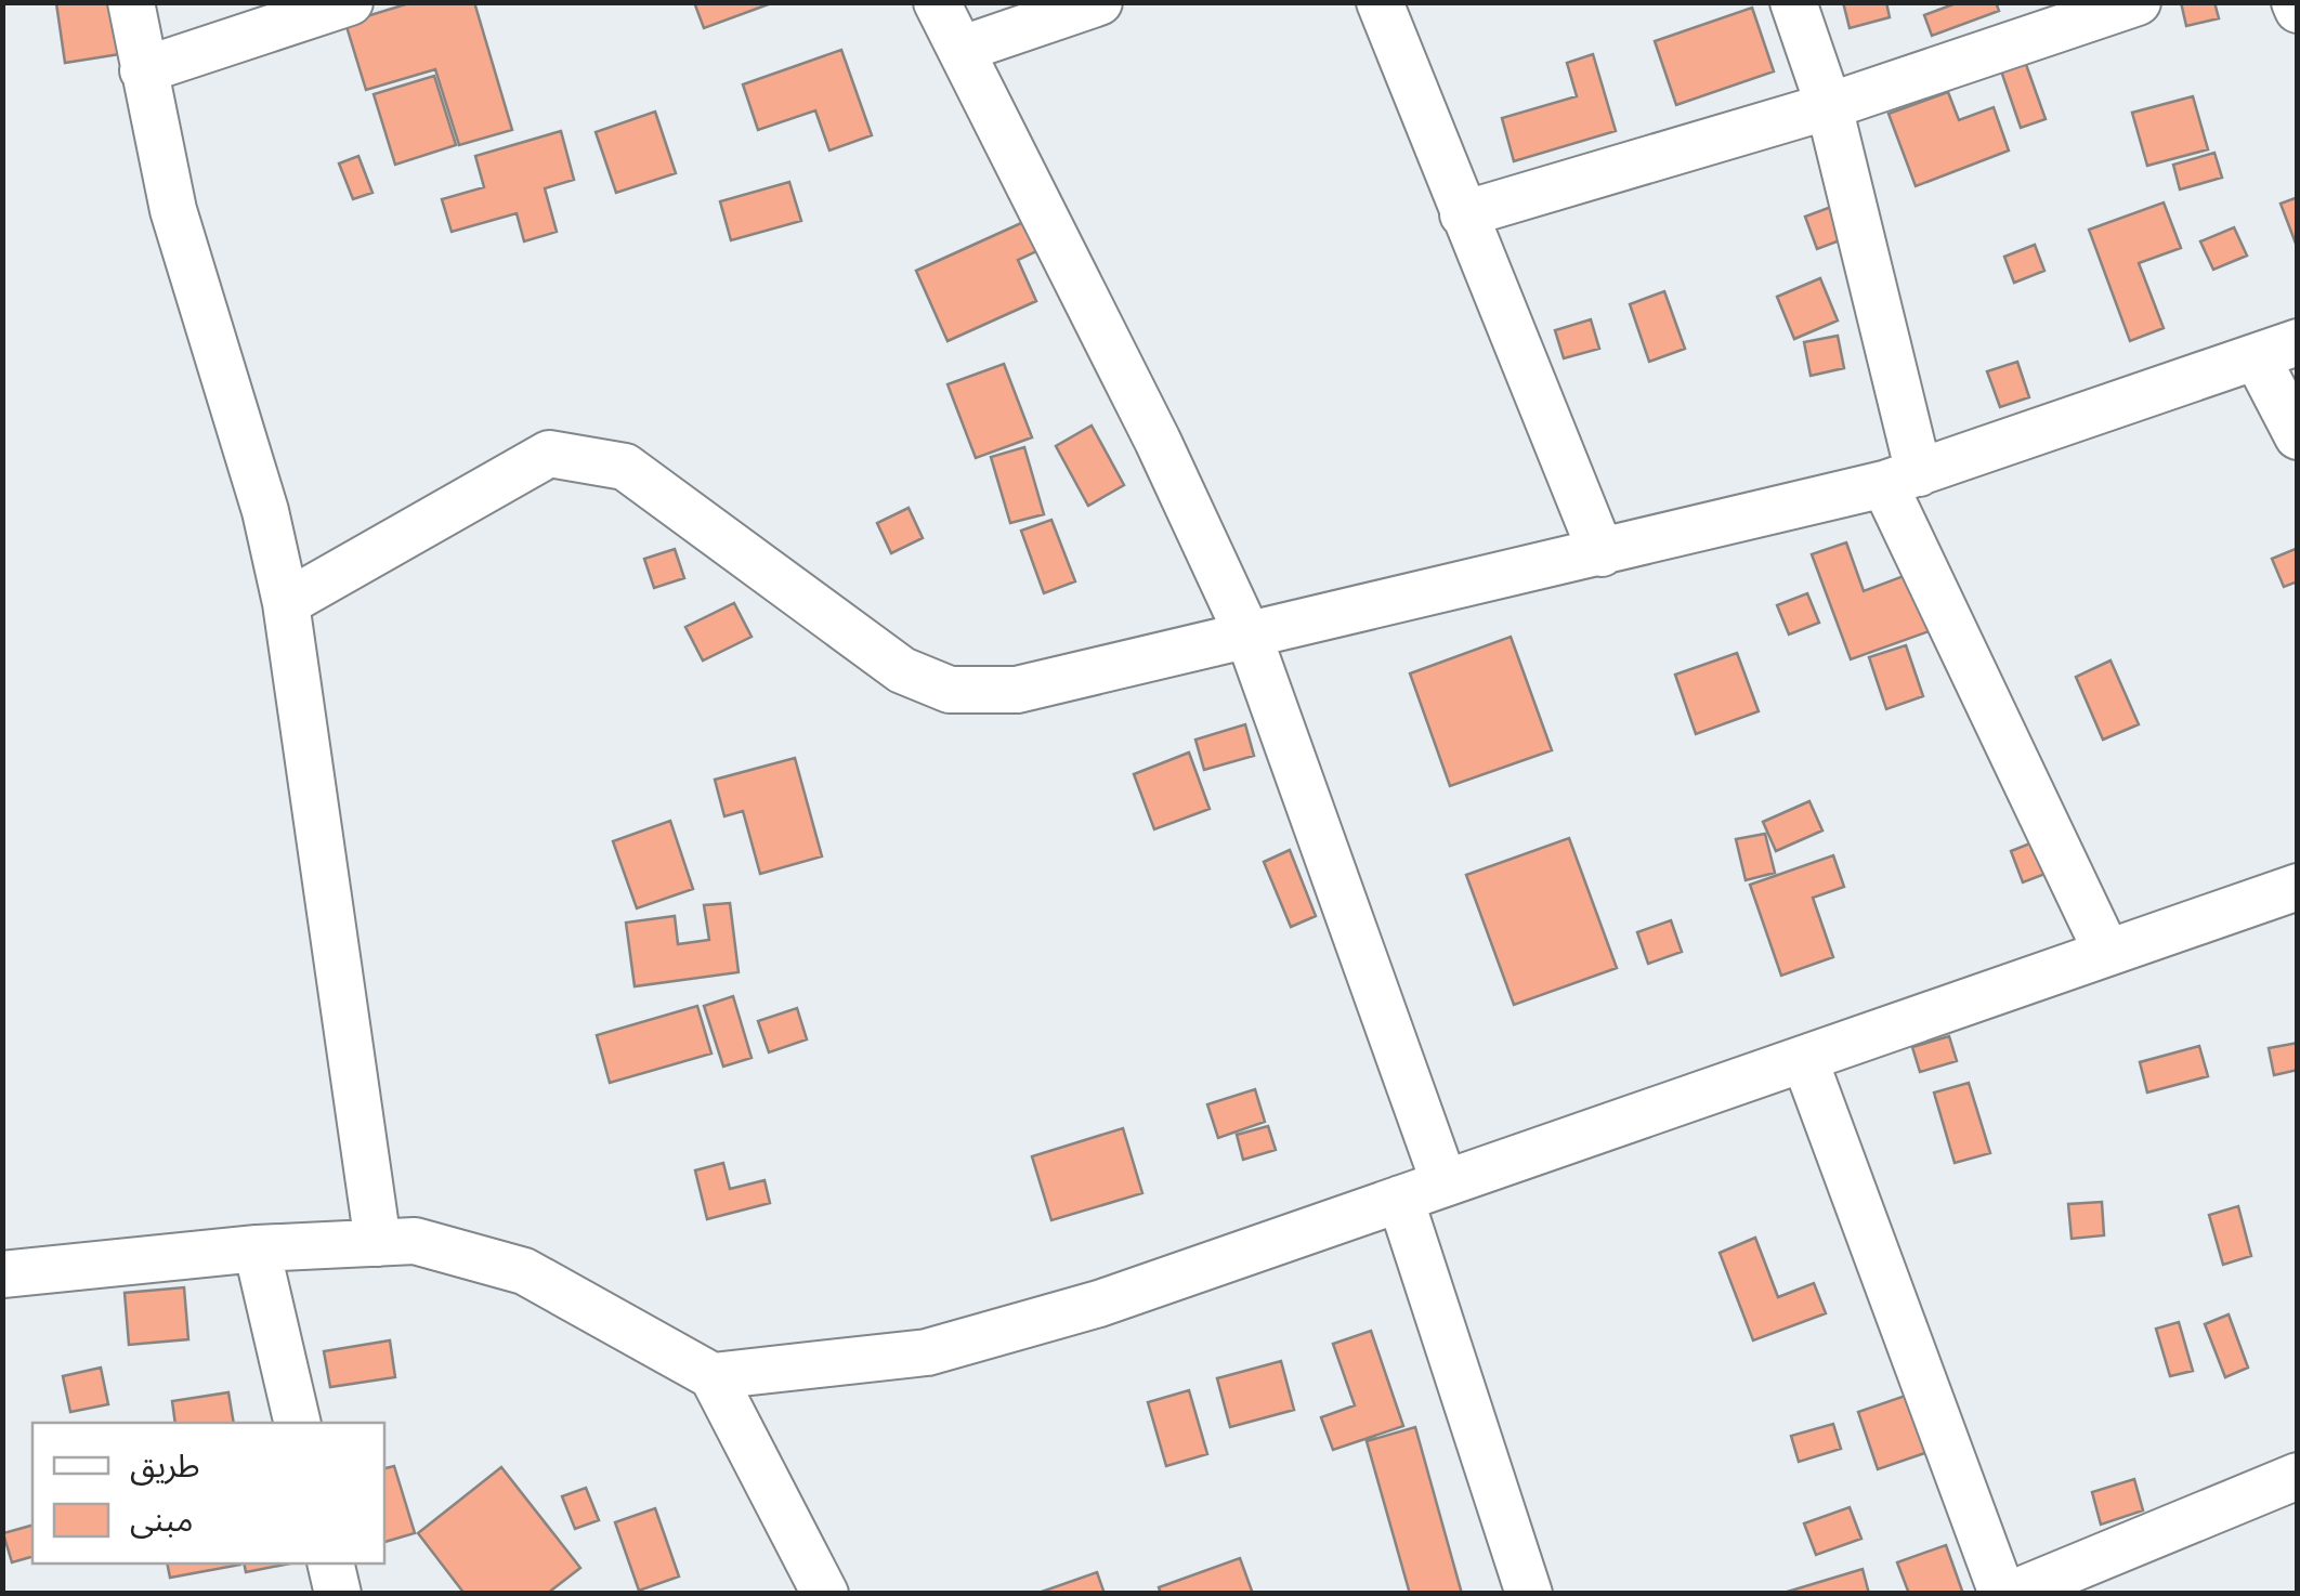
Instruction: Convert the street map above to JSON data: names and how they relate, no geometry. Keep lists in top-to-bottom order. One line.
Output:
{"legend":["طريق","مبنى"]}
